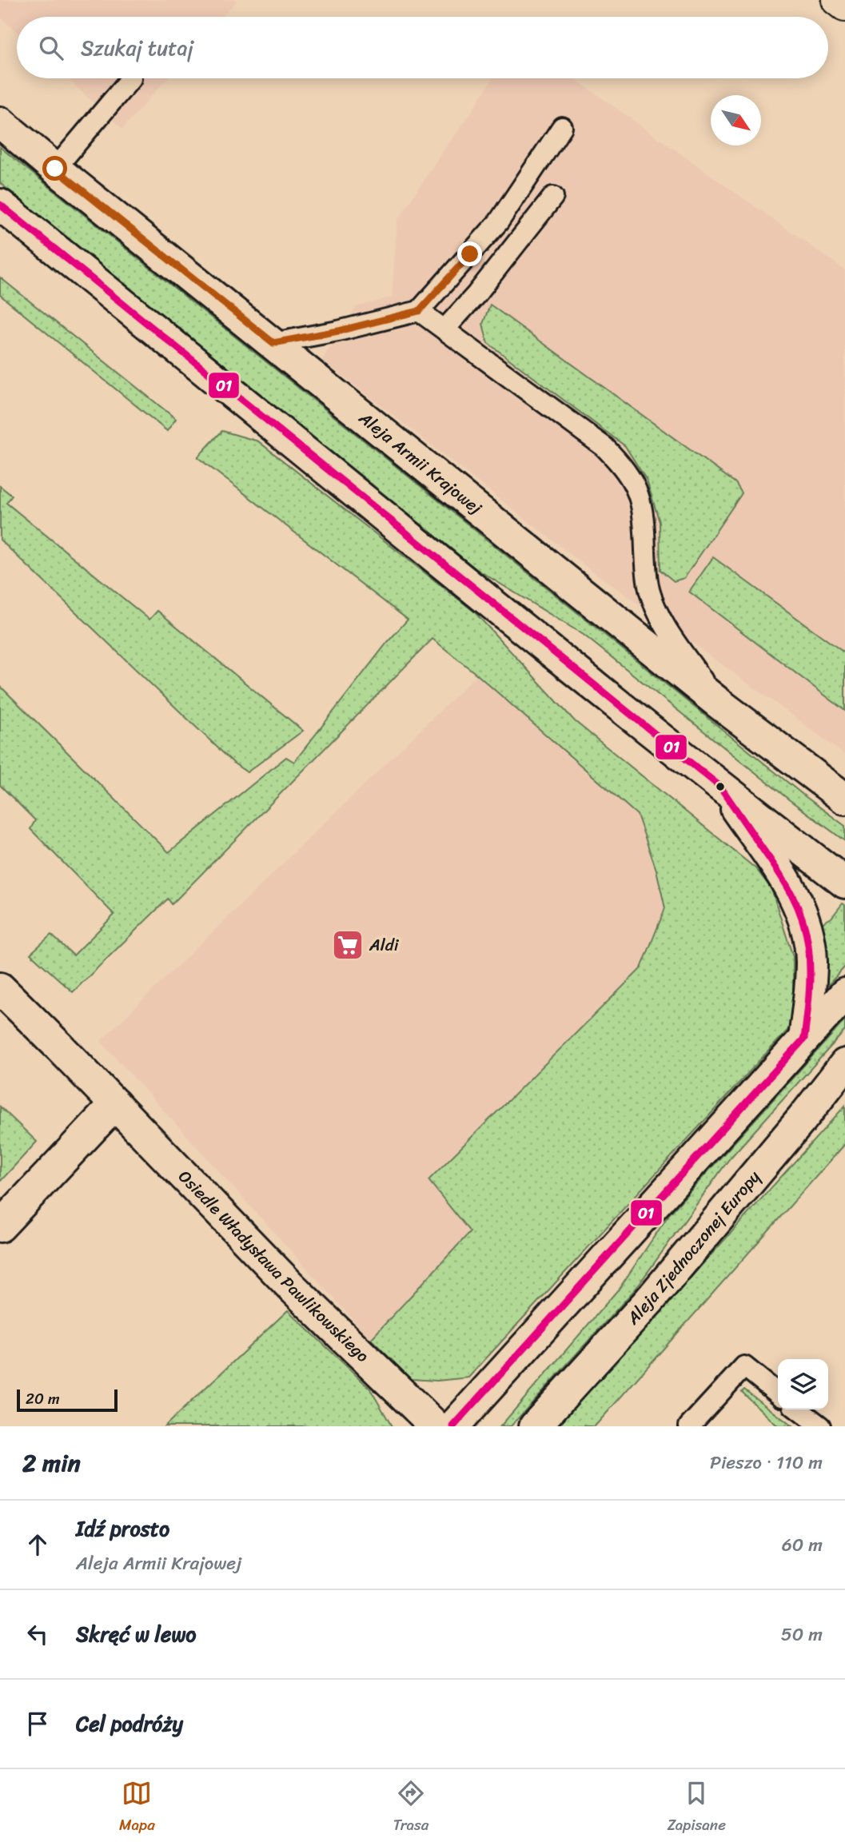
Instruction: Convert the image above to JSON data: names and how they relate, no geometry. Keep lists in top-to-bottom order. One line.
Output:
{"streets":{"street":["Aleja Armii Krajowej","Aleja Zjednoczonej Europy","Osiedle Władysława Pawlikowskiego"]},"places":{"supermarket":["Aldi"]},"lines":["transit line 01"],"scale_bar":"20 m","north":"bottom right","page":{"search":"Szukaj tutaj","scale":"20 m","heading":["2 min","Pieszo · 110 m"],"list":[["Idź prosto","Aleja Armii Krajowej","60 m"],["Skręć w lewo","50 m"],"Cel podróży"],"nav":["Mapa","Trasa","Zapisane"]}}
